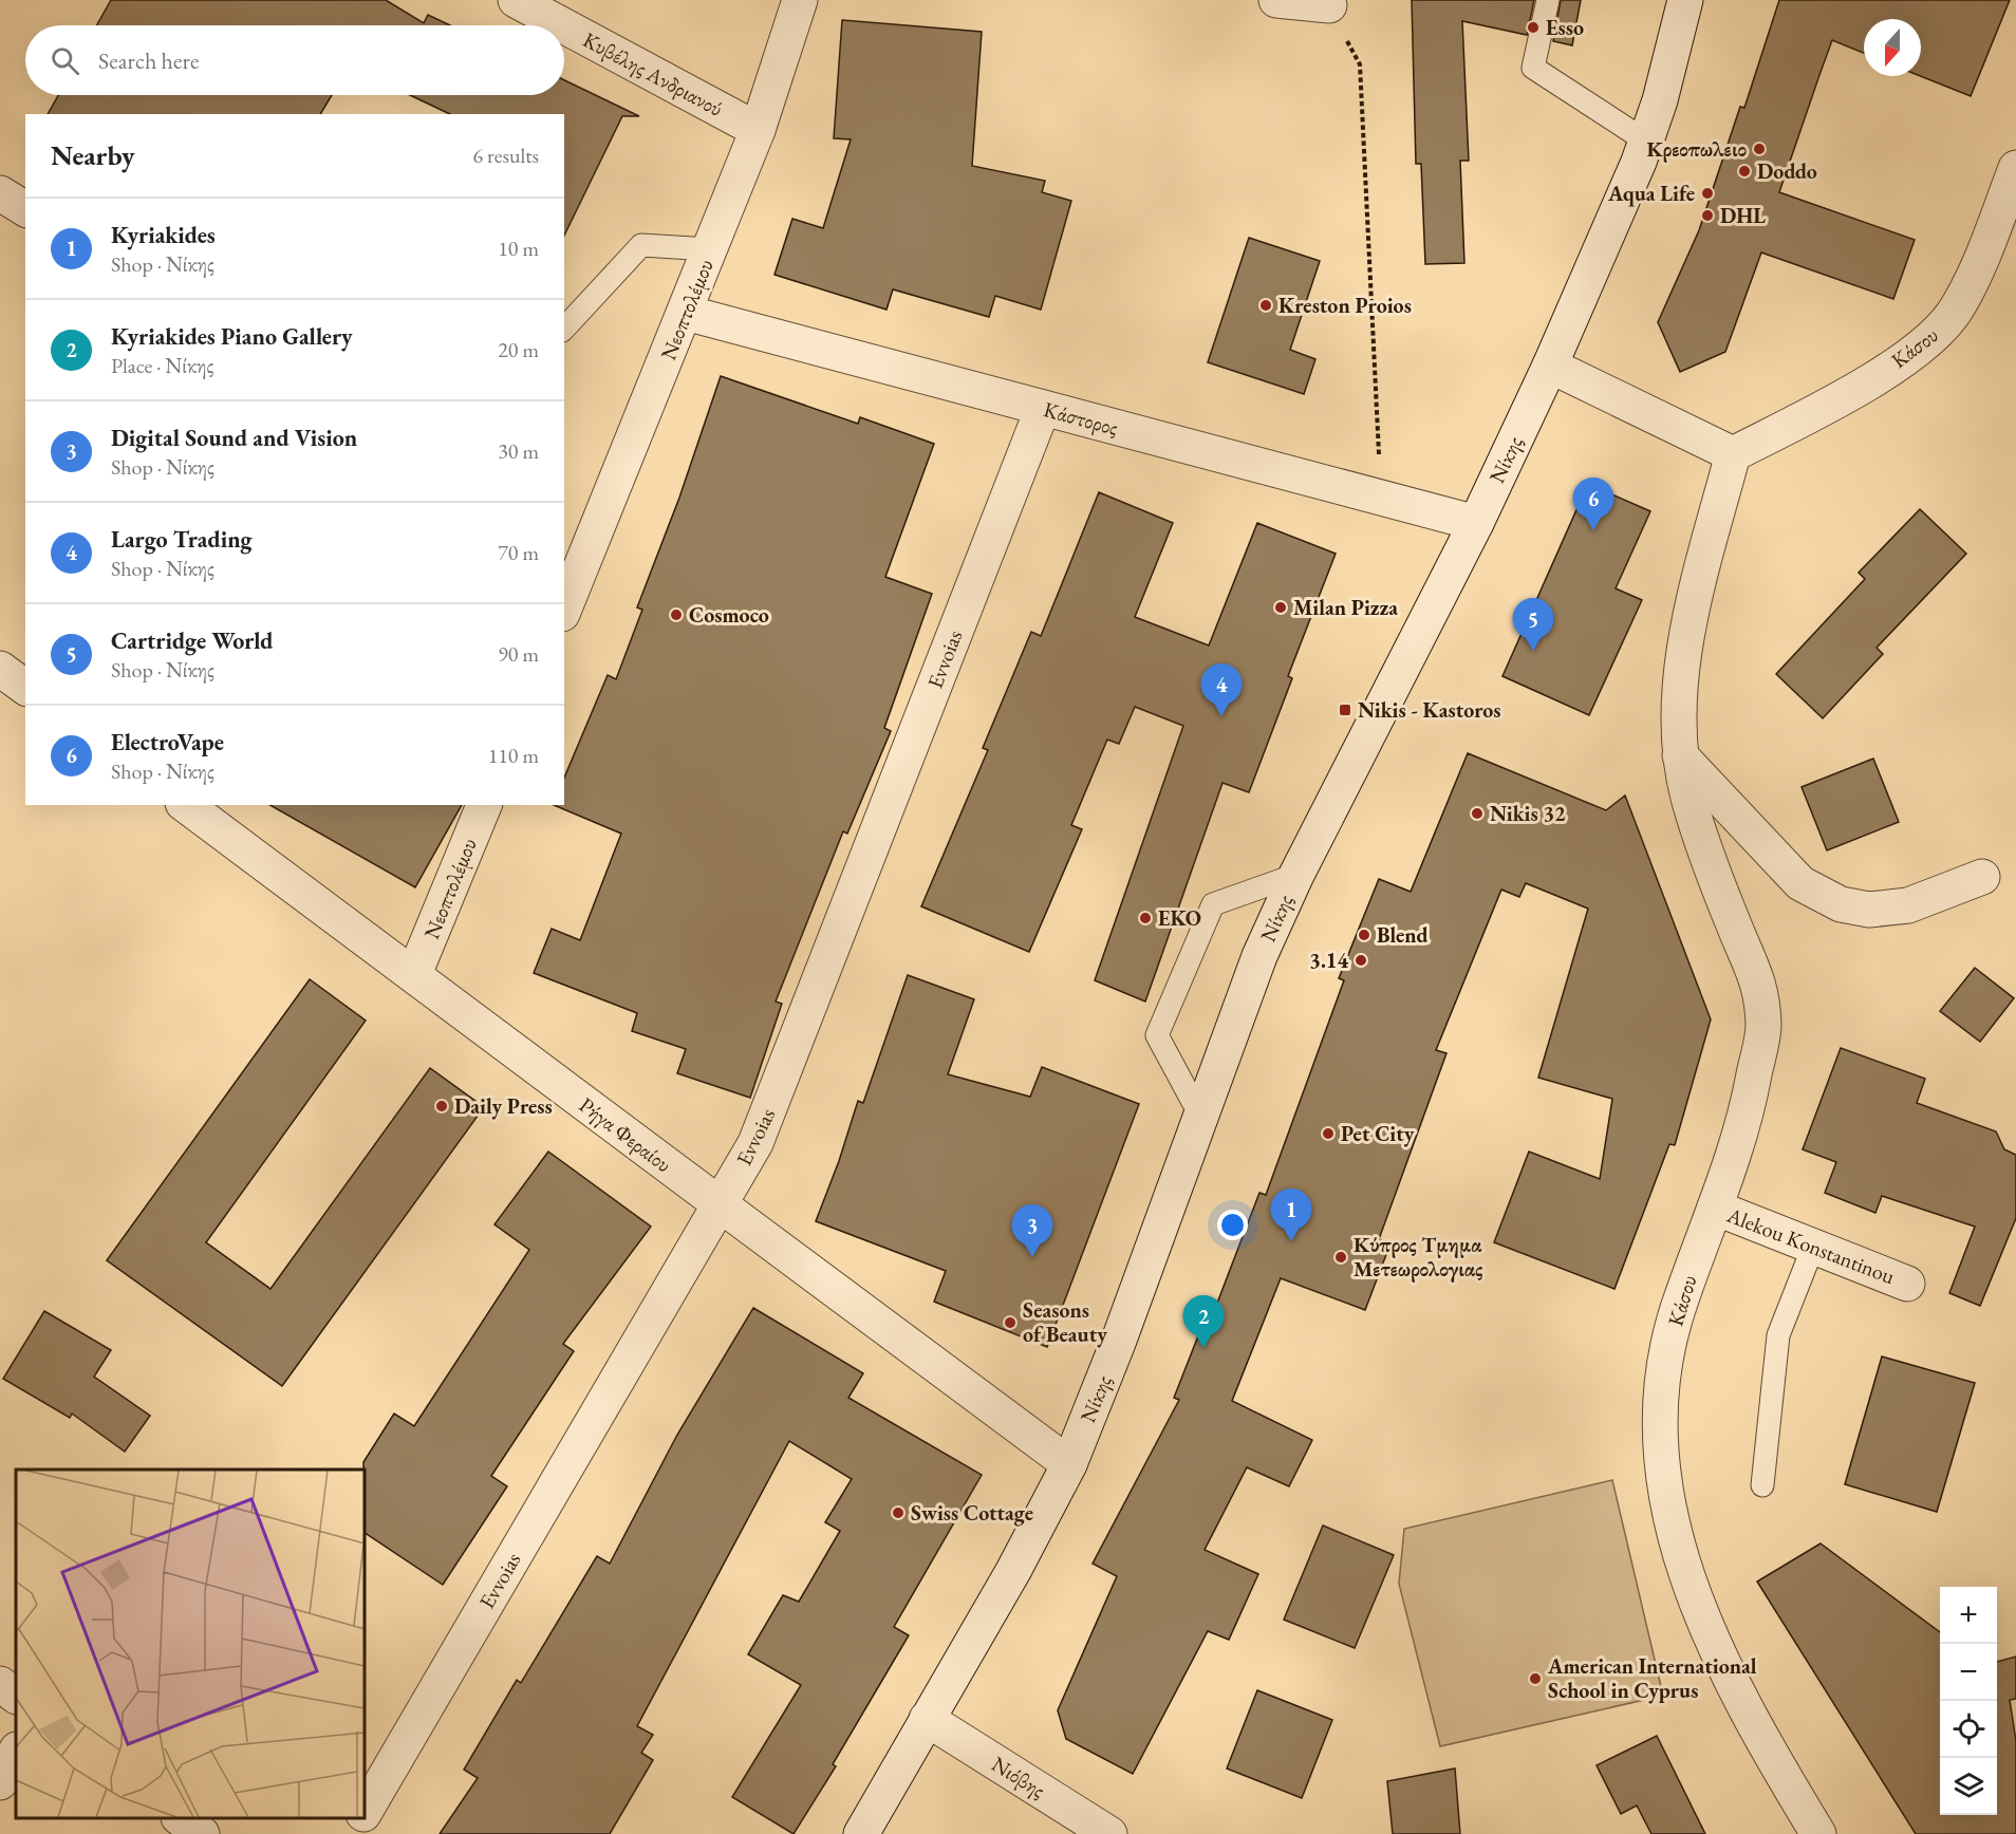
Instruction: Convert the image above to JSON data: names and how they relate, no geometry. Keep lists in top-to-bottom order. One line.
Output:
{"streets":{"street":["Κυβέλης Ανδριανού","Νεοπτολέμου","Κάσου","Κάστορος","Νίκης","Evvoias","Ρήγα Φεραίου","Alekou Konstantinou","Νιόβης"]},"crossings":[["Κυβέλης Ανδριανού","Νεοπτολέμου"],["Νεοπτολέμου","Κάστορος"],["Νεοπτολέμου","Ρήγα Φεραίου"],["Κάσου","Alekou Konstantinou"],["Κάστορος","Νίκης"],["Κάστορος","Evvoias"],["Νίκης","Ρήγα Φεραίου"],["Νίκης","Νιόβης"],["Evvoias","Ρήγα Φεραίου"]],"places":{"other":["Esso","Κρεοπωλειο","Doddo","Aqua Life","DHL","Kreston Proios","Milan Pizza","Cosmoco","Nikis 32","EKO","Blend","3.14","Daily Press","Pet City","Κύπρος Τμημα Μετεωρολογιας","Seasons of Beauty","Swiss Cottage","American International School in Cyprus"],"transit":["Nikis - Kastoros"]},"north":"bottom","page":{"search":"Search here","heading":["Nearby","6 results"],"list":[{"mark":"1","name":"Kyriakides","note":"Shop · Νίκης","value":"10 m"},{"mark":"2","name":"Kyriakides Piano Gallery","note":"Place · Νίκης","value":"20 m"},{"mark":"3","name":"Digital Sound and Vision","note":"Shop · Νίκης","value":"30 m"},{"mark":"4","name":"Largo Trading","note":"Shop · Νίκης","value":"70 m"},{"mark":"5","name":"Cartridge World","note":"Shop · Νίκης","value":"90 m"},{"mark":"6","name":"ElectroVape","note":"Shop · Νίκης","value":"110 m"}],"pins":["6","5","4","1","3","2"],"map_buttons":["+","−"]}}
